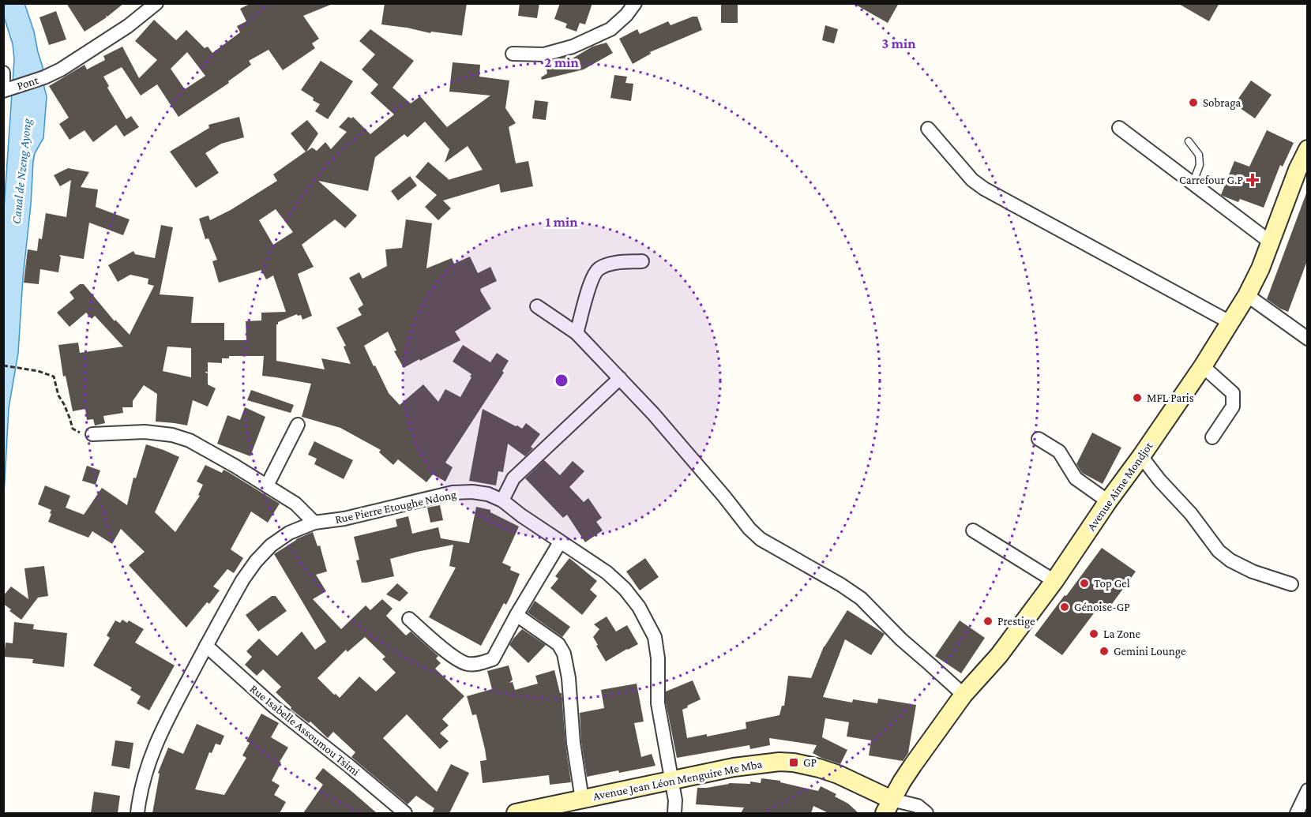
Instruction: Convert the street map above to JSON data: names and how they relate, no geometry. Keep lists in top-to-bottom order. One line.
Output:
{"streets":{"main road":["Avenue Aime Mondjot","Avenue Jean Léon Menguire Me Mba"],"street":["Pont","Rue Pierre Etoughe Ndong","Rue Isabelle Assoumou Tsimi"]},"crossings":[["Avenue Aime Mondjot","Avenue Jean Léon Menguire Me Mba"],["Rue Pierre Etoughe Ndong","Rue Isabelle Assoumou Tsimi"],["Rue Pierre Etoughe Ndong","Avenue Jean Léon Menguire Me Mba"]],"water":["Canal de Nzeng Ayong"],"places":{"other":["Sobraga","MFL Paris","Top Gel","Génoise-GP","Prestige","La Zone","Gemini Lounge"],"health":["Carrefour G.P"],"transit":["GP"]},"rings":["3 min","2 min","1 min"]}
